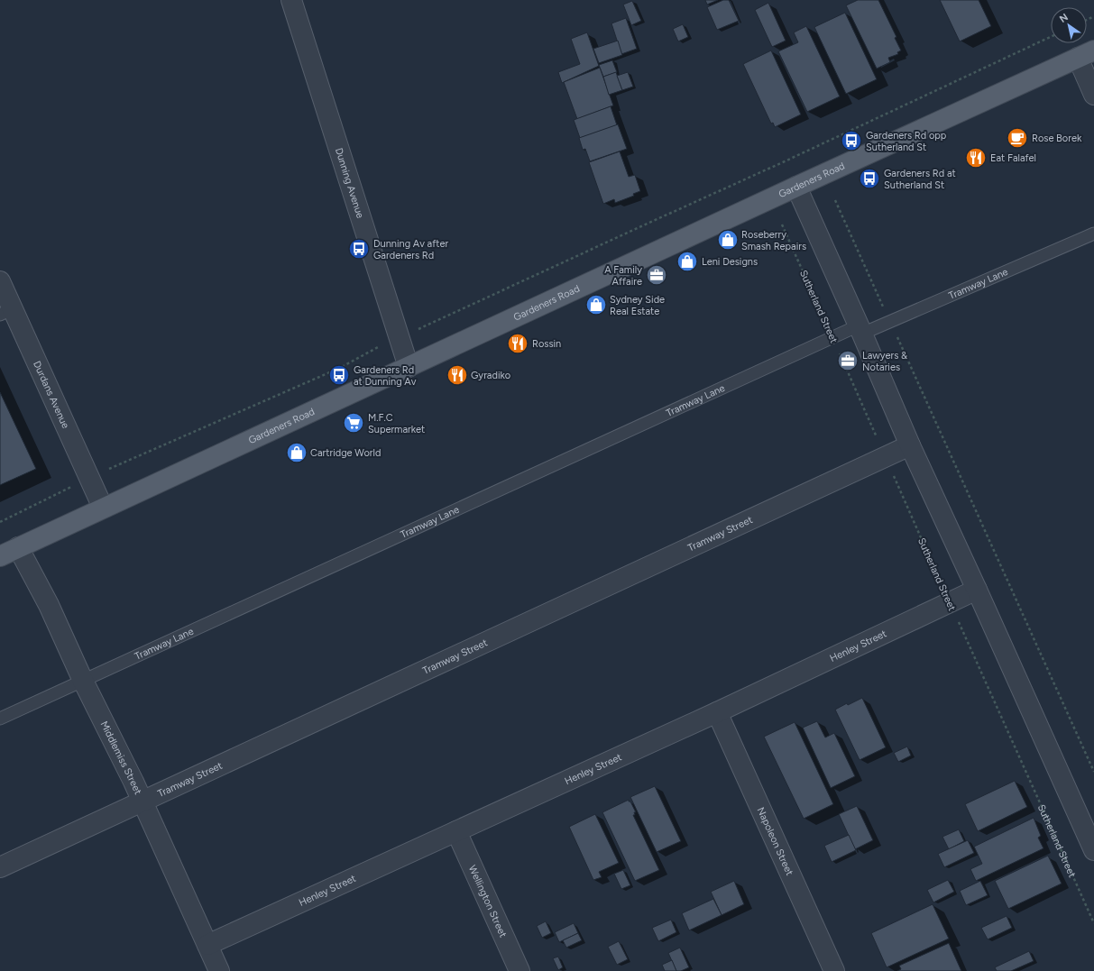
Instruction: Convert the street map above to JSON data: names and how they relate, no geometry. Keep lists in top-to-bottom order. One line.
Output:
{"streets":{"main road":["Gardeners Road"],"street":["Dunning Avenue","Durdans Avenue","Tramway Street","Henley Street","Middlemiss Street","Napoleon Street","Wellington Street"],"lane":["Tramway Lane"],"path":["Sutherland Street"]},"crossings":[["Gardeners Road","Dunning Avenue"],["Gardeners Road","Durdans Avenue"],["Gardeners Road","Middlemiss Street"],["Tramway Lane","Sutherland Street"],["Tramway Lane","Middlemiss Street"],["Sutherland Street","Tramway Street"],["Sutherland Street","Henley Street"],["Tramway Street","Middlemiss Street"],["Henley Street","Middlemiss Street"],["Henley Street","Napoleon Street"],["Henley Street","Wellington Street"]],"places":{"cafe":["Rose Borek"],"bus stop":["Gardeners Rd opp Sutherland St","Gardeners Rd at Sutherland St","Dunning Av after Gardeners Rd","Gardeners Rd at Dunning Av"],"restaurant":["Eat Falafel","Rossin","Gyradiko"],"shop":["Roseberry Smash Repairs","Leni Designs","Sydney Side Real Estate","Cartridge World"],"office":["A Family Affaire","Lawyers & Notaries"],"supermarket":["M.F.C Supermarket"]},"north":"top left"}
